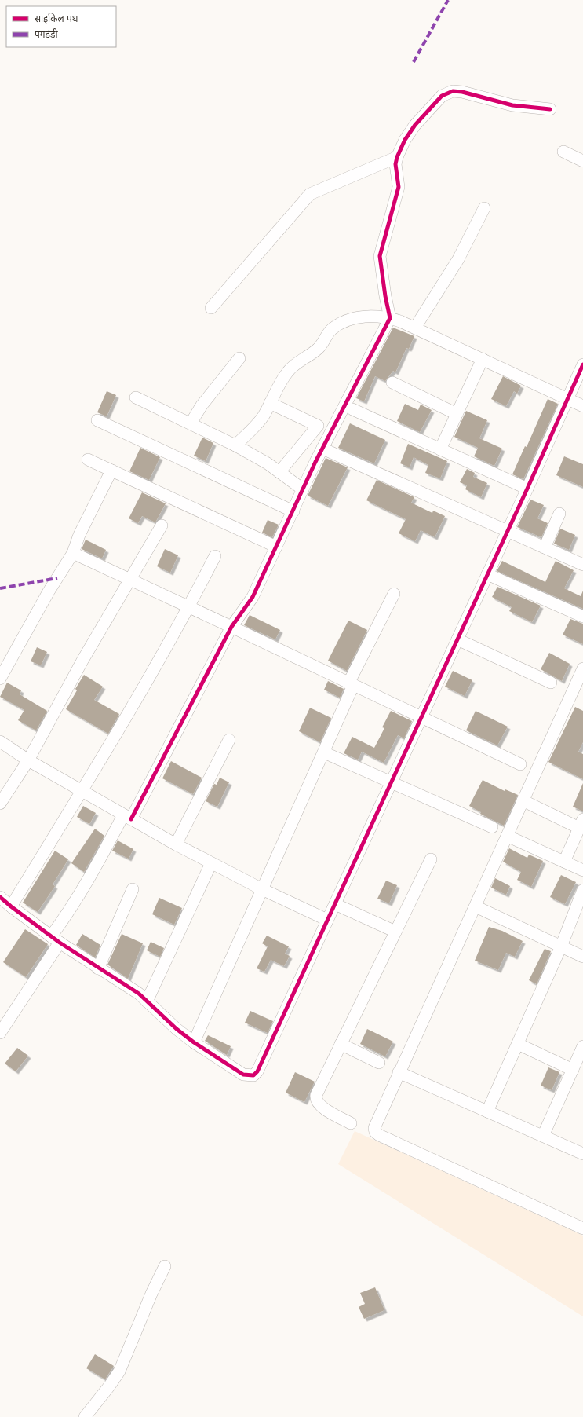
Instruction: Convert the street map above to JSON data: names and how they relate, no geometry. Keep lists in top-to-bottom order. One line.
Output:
{"legend":["साइकिल पथ","पगडंडी"]}
